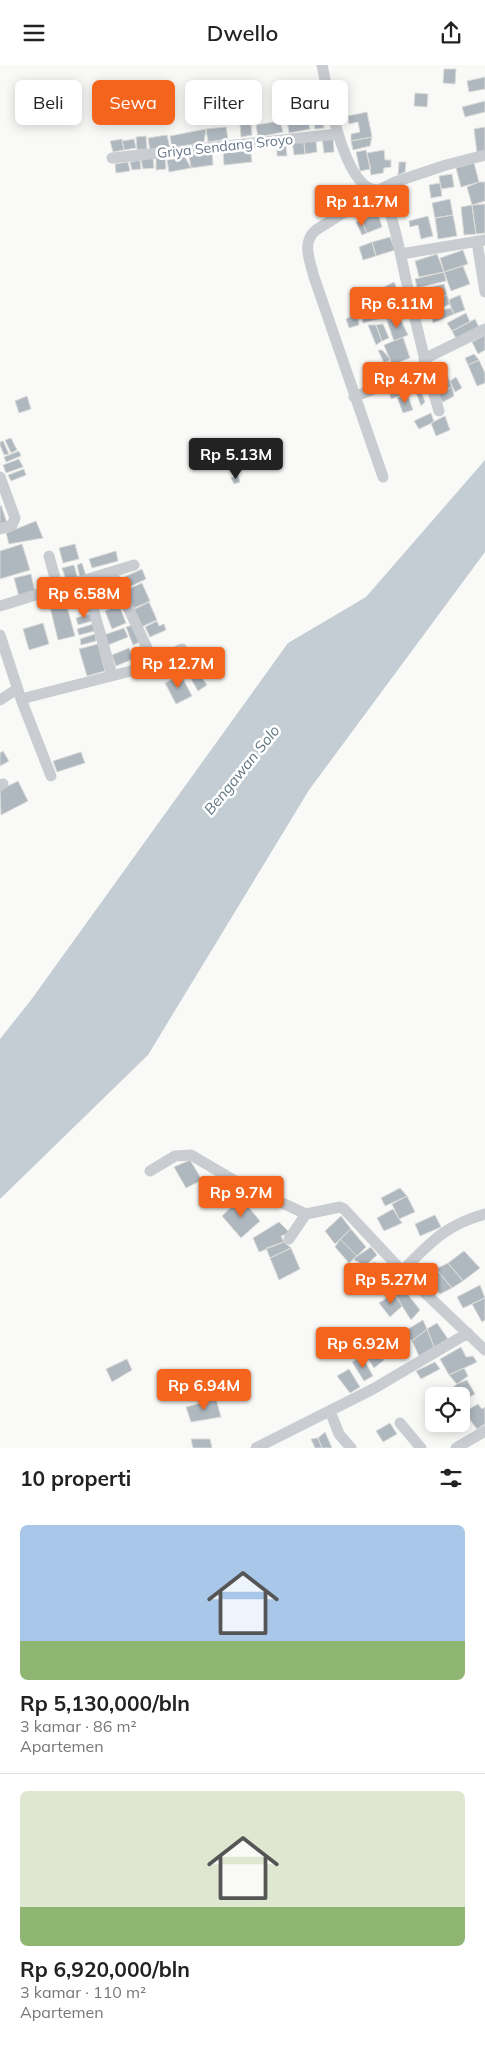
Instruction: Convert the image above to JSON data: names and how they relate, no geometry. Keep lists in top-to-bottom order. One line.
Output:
{"streets":{"street":["Griya Sendang Sroyo"]},"water":["Bengawan Solo"],"page":{"header":"Dwello","chip":["Beli","Sewa","Filter","Baru"],"price":["Rp 11.7M","Rp 6.11M","Rp 4.7M","Rp 5.13M","Rp 6.58M","Rp 12.7M","Rp 9.7M","Rp 5.27M","Rp 6.92M","Rp 6.94M"],"heading":"10 properti","list":[{"name":"Rp 5,130,000/bln","note":"3 kamar · 86 m² · Apartemen"},{"name":"Rp 6,920,000/bln","note":"3 kamar · 110 m² · Apartemen"}]}}
